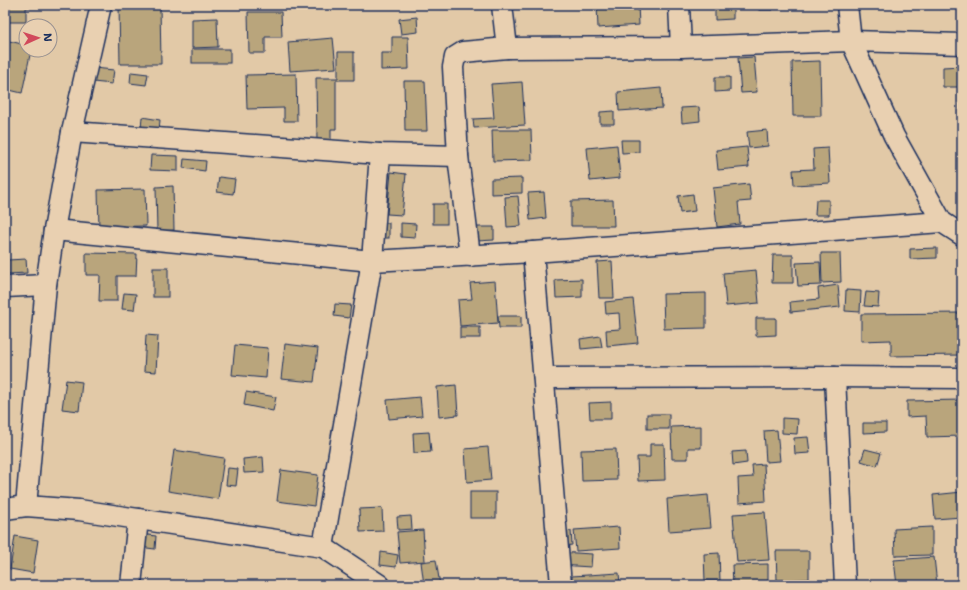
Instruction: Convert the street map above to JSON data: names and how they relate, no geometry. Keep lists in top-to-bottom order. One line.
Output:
{"north":"right"}
